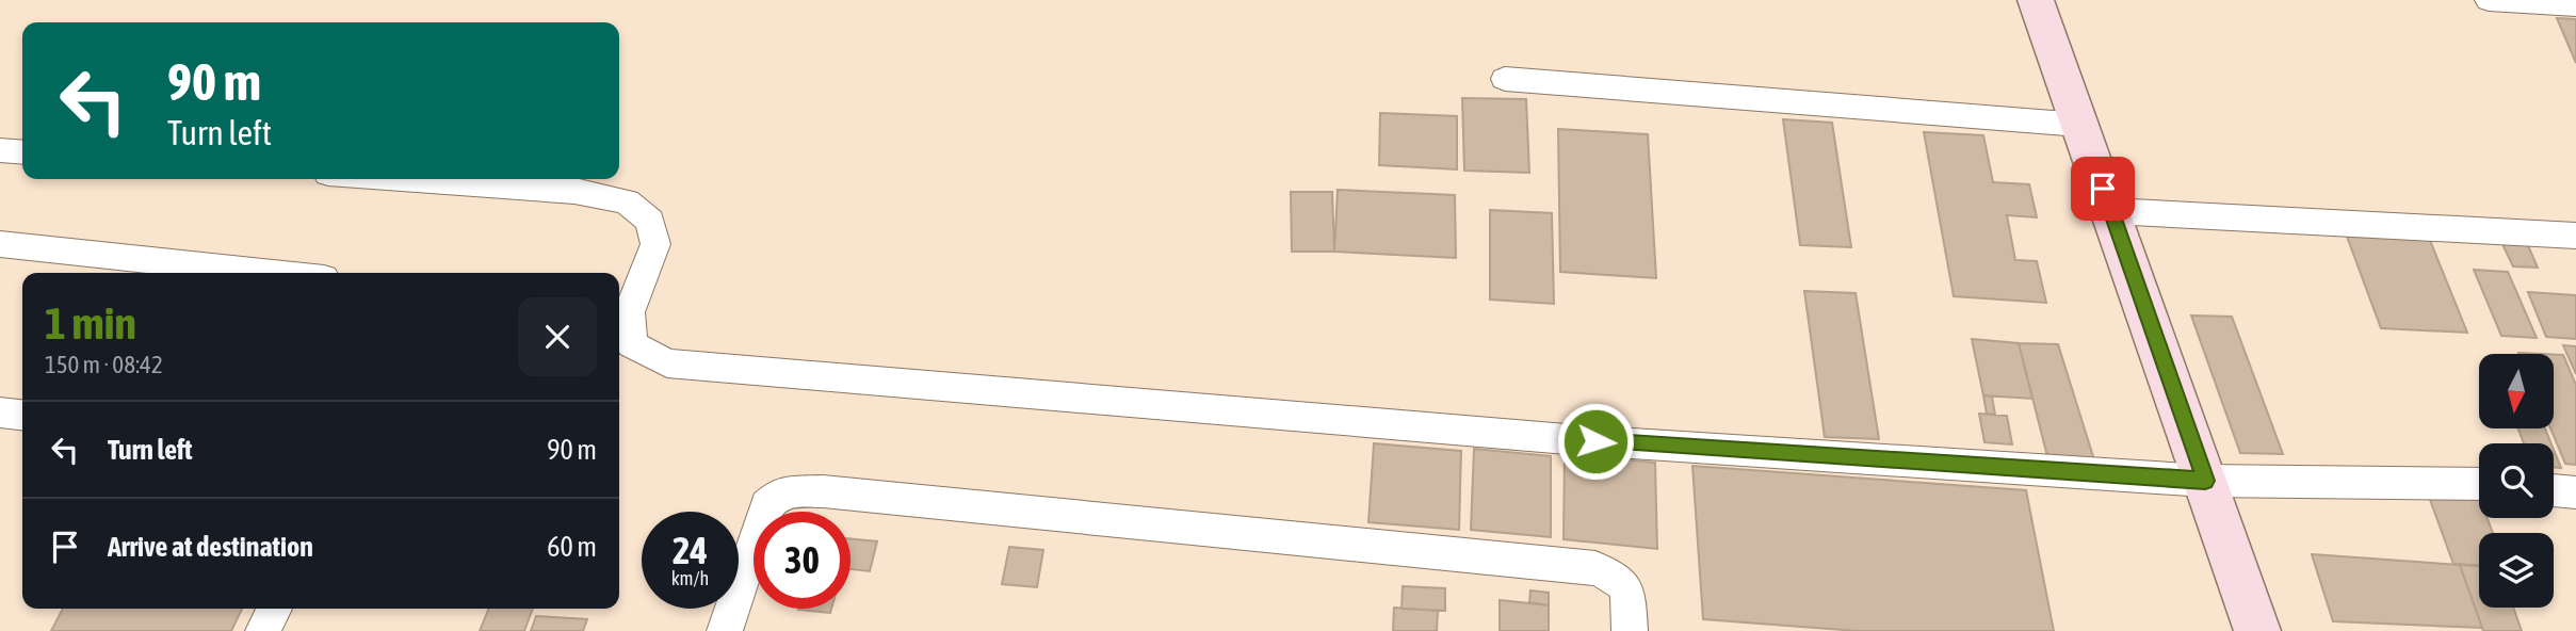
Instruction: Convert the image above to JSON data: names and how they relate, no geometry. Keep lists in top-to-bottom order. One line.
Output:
{"north":"bottom","page":{"turn":["90 m","Turn left"],"heading":["1 min","150 m · 08:42"],"list":[{"name":"Turn left","value":"90 m"},{"name":"Arrive at destination","value":"60 m"}],"speed":"24 km/h","limit":"30"}}
